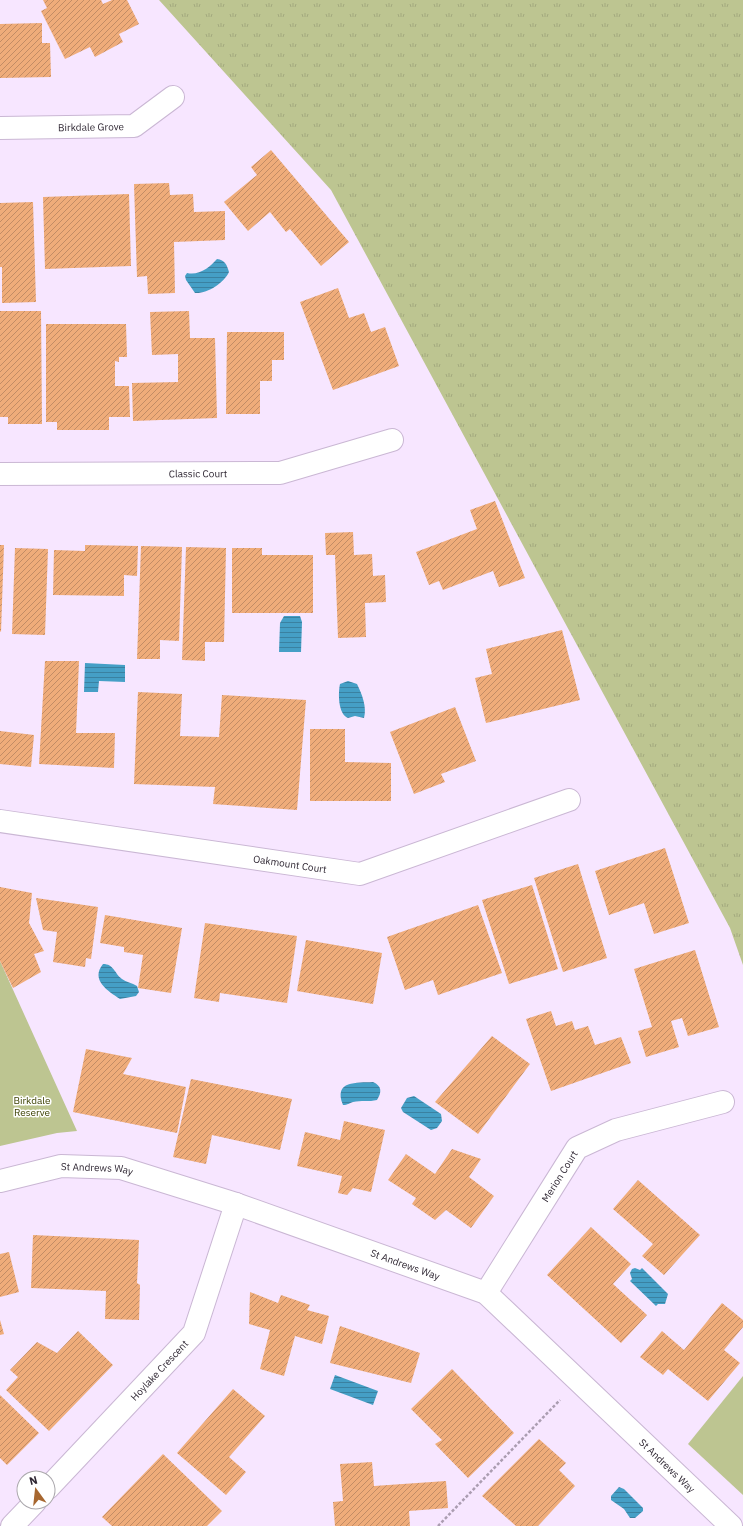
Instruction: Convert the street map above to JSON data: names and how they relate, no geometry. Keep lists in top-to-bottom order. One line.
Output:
{"streets":{"street":["Birkdale Grove","Classic Court","Oakmount Court","St Andrews Way","Merion Court","Hoylake Crescent"]},"crossings":[["St Andrews Way","Merion Court"],["St Andrews Way","Hoylake Crescent"]],"parks":["Birkdale Reserve"],"north":"top"}
